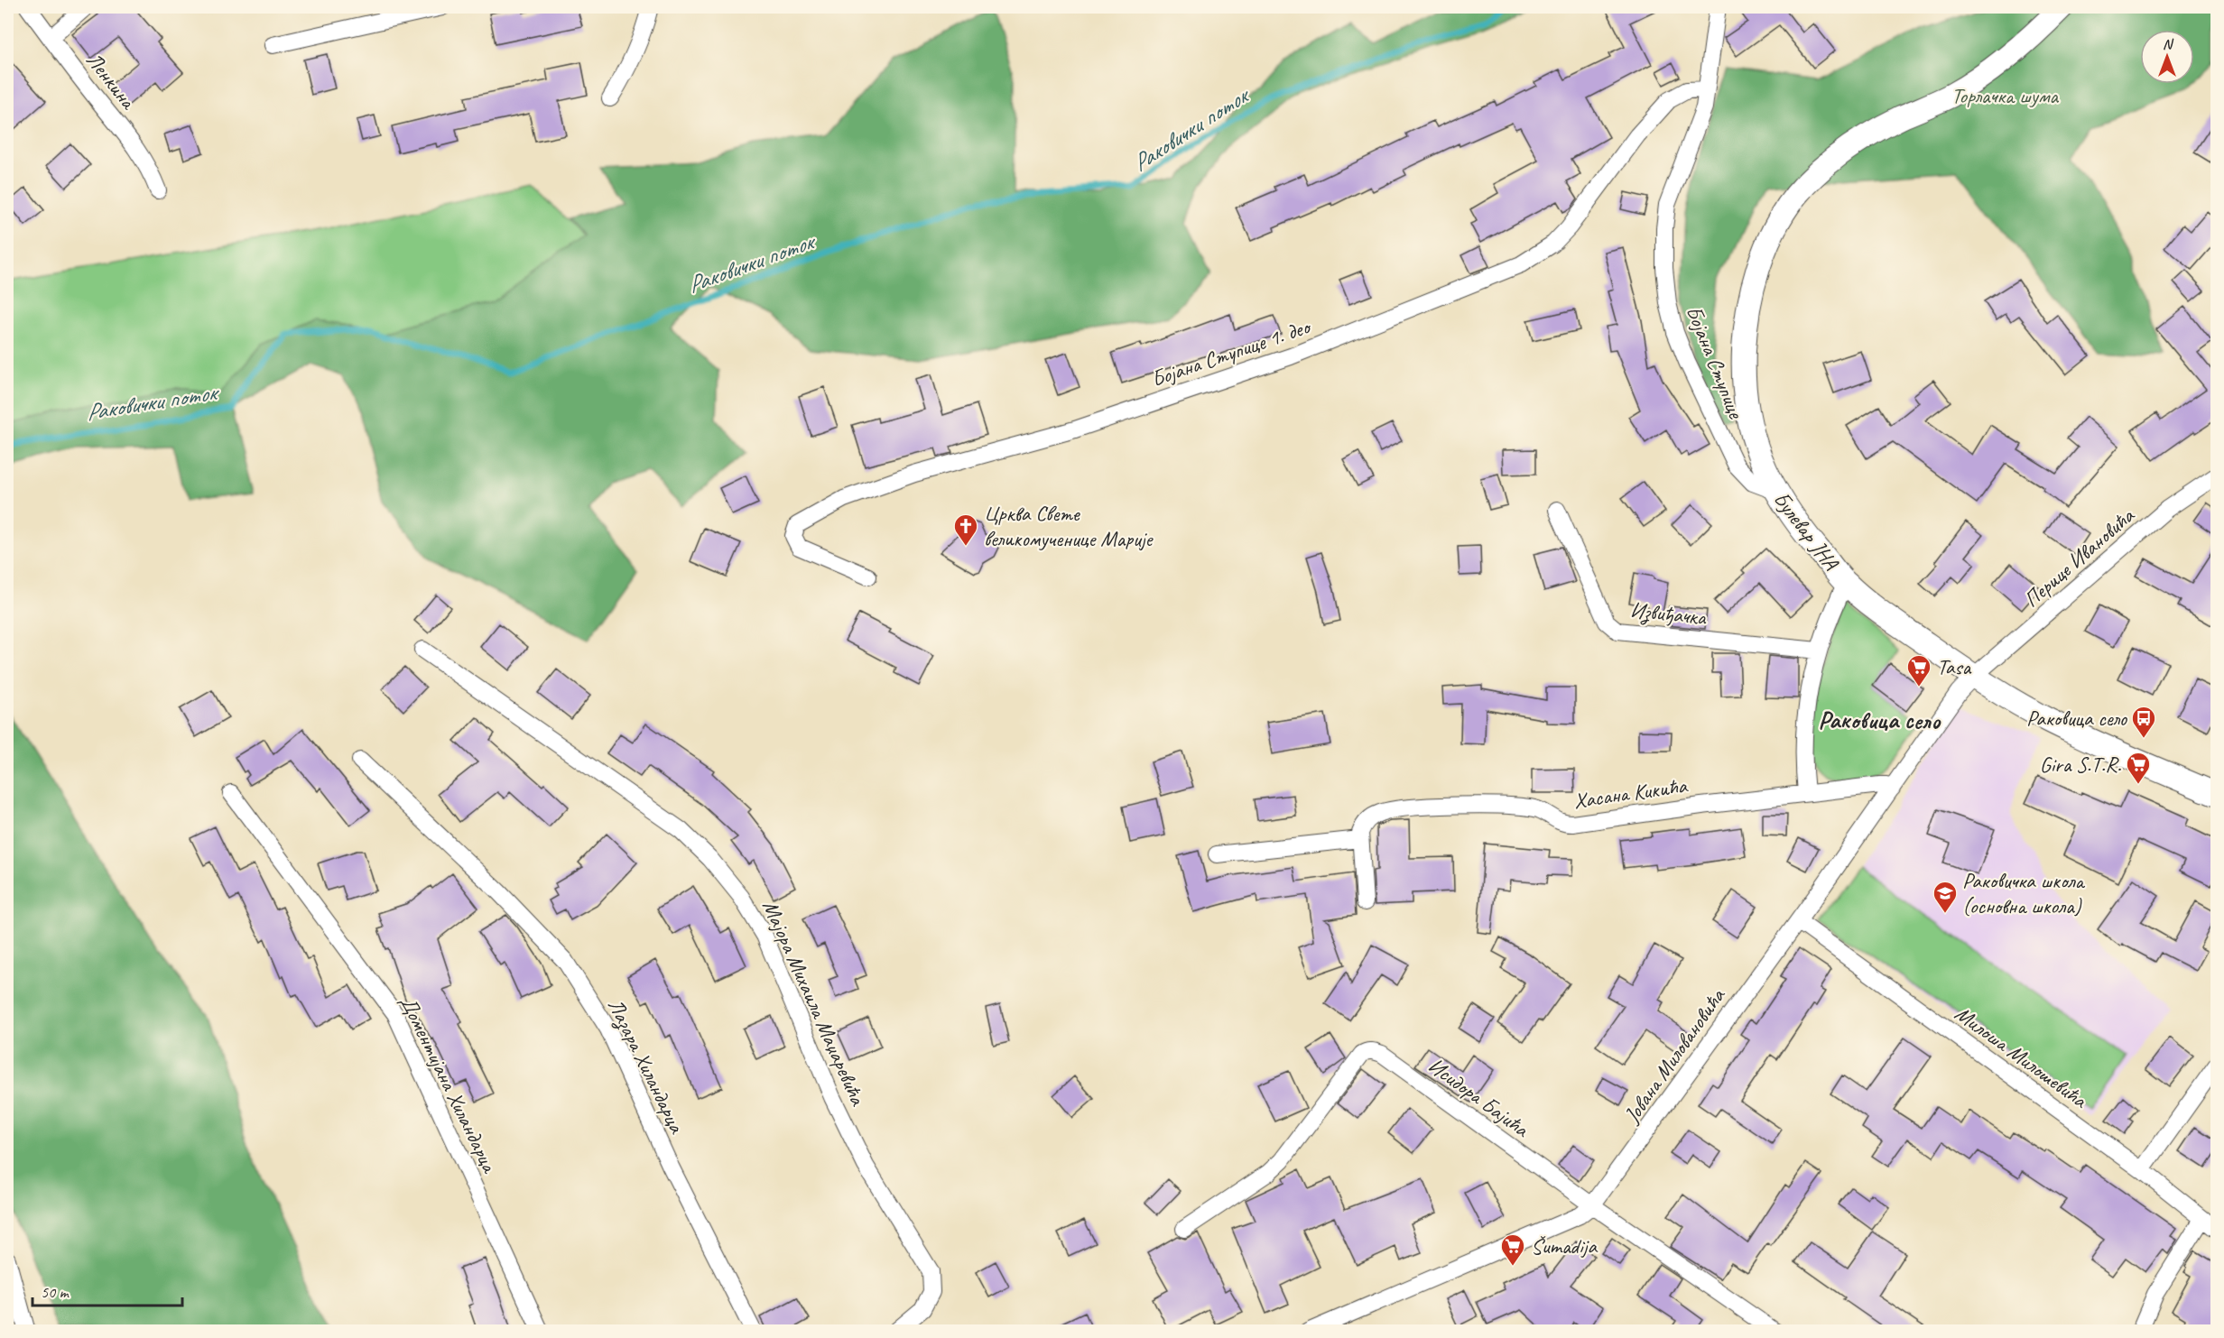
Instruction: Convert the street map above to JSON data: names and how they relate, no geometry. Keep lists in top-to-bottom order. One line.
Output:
{"streets":{"main road":["Булевар ЈНА"],"street":["Ленкина","Бојана Ступице 1. део","Бојана Ступице","Перице Ивановића","Извиђачка","Хасана Кикића","Мајора Михаила Маџаревића","Јована Миловановића","Милоша Милошевића","Лазара Хиландарца","Доментијана Хиландарца","Исидора Бајића"]},"crossings":[["Бојана Ступице 1. део","Бојана Ступице"],["Бојана Ступице","Булевар ЈНА"],["Булевар ЈНА","Перице Ивановића"],["Булевар ЈНА","Јована Миловановића"],["Перице Ивановића","Јована Миловановића"],["Хасана Кикића","Јована Миловановића"],["Јована Миловановића","Милоша Милошевића"],["Јована Миловановића","Исидора Бајића"]],"districts":["Раковица село"],"water":["Раковички поток"],"parks":["Торлачка шума"],"places":{"church":["Црква Свете великомученице Марије"],"supermarket":["Tasa","Gira S.T.R.","Šumadija"],"bus stop":["Раковица село"],"school or university":["Раковичка школа (основна школа)"]},"scale_bar":"50 m","north":"top"}
